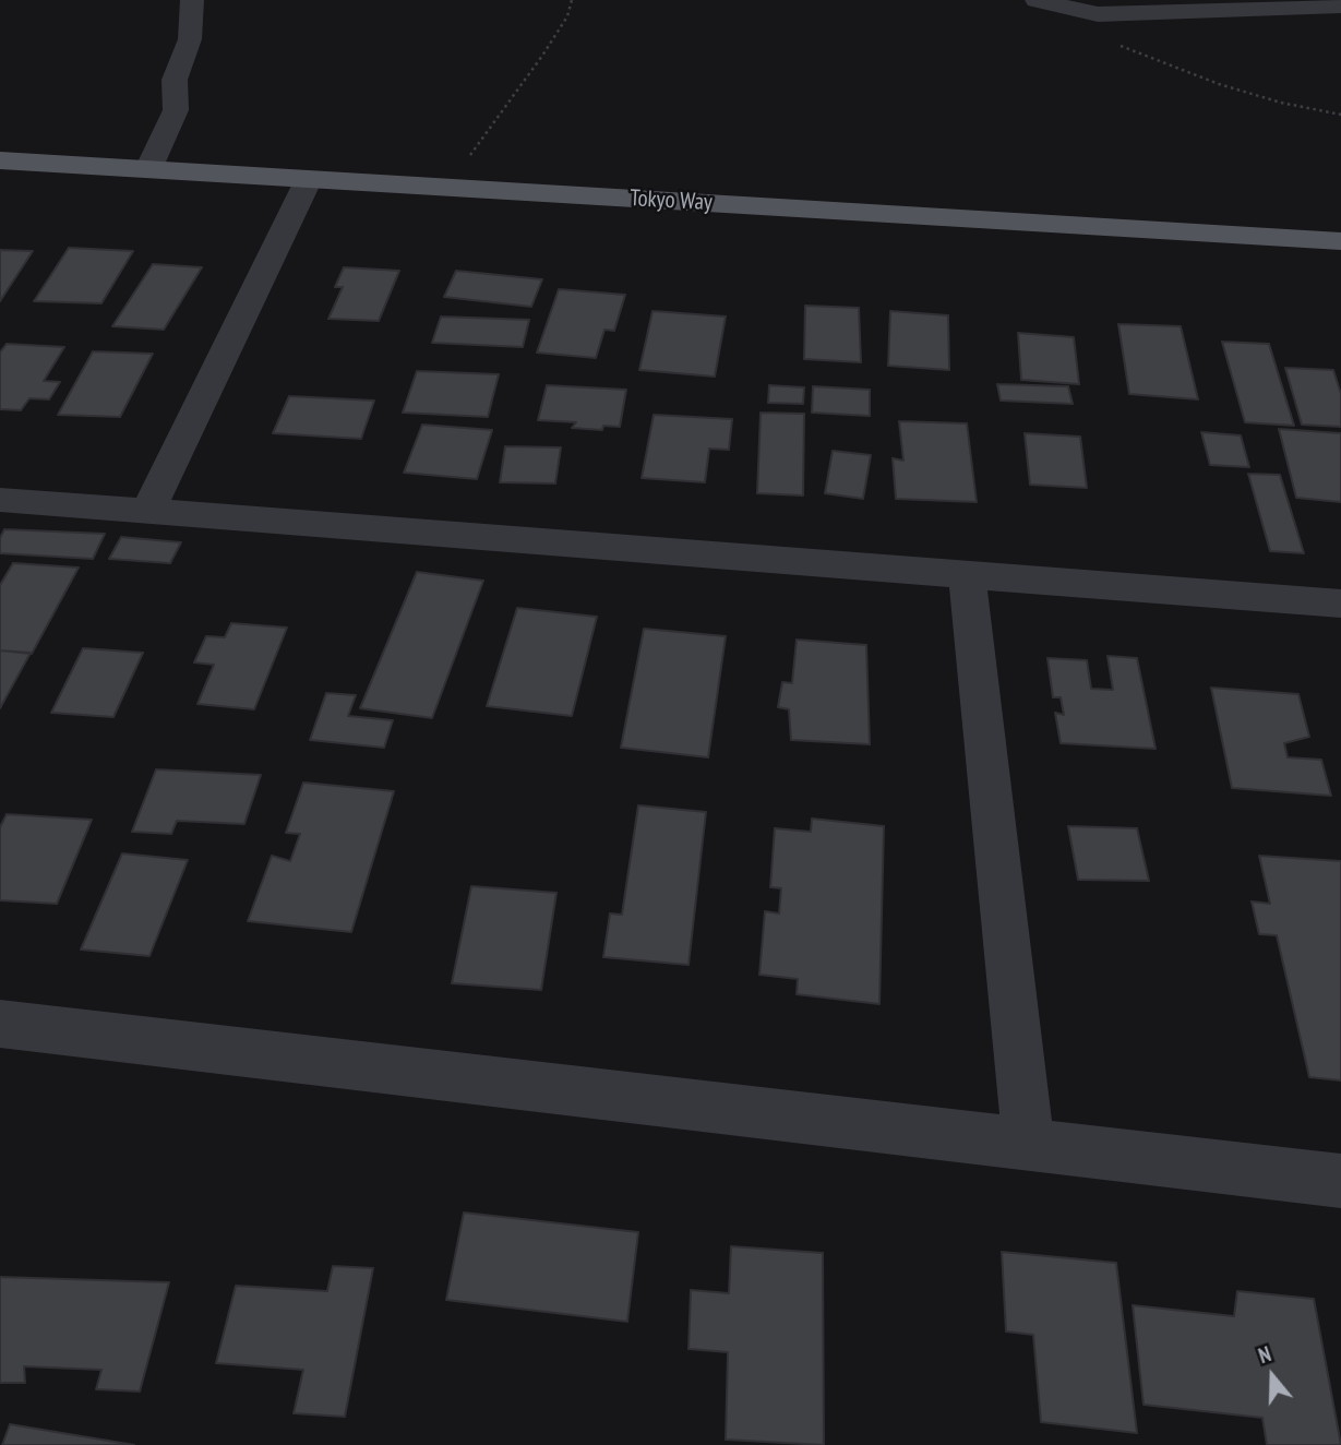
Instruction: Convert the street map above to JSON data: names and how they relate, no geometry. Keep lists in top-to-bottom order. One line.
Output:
{"streets":{"main road":["Tokyo Way"]},"north":"top"}
